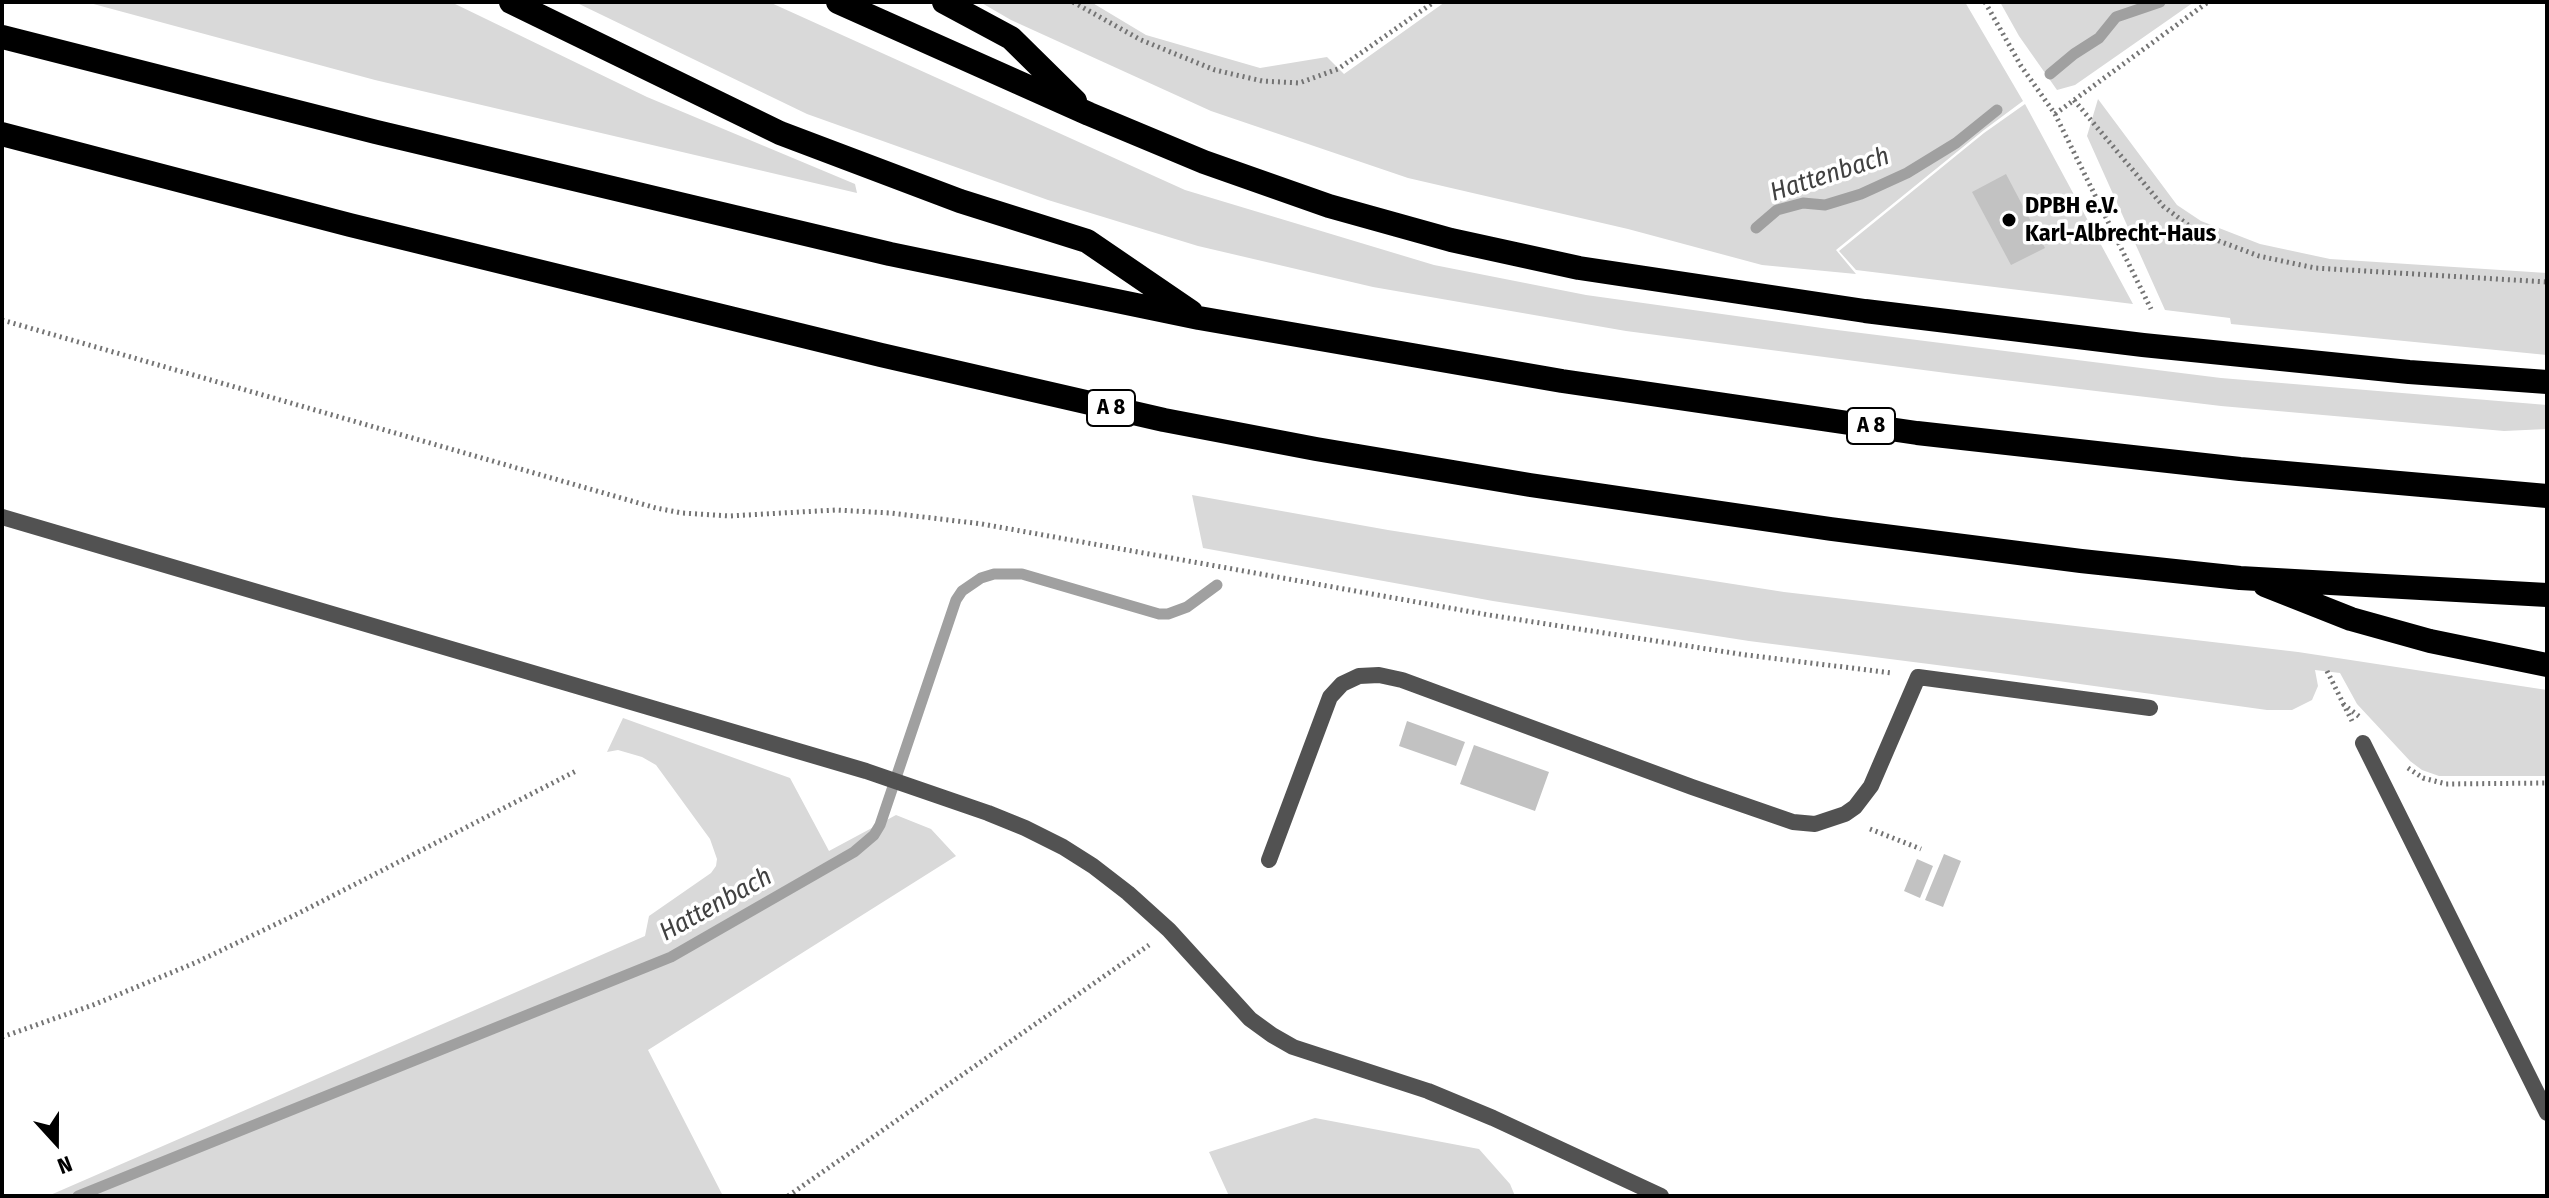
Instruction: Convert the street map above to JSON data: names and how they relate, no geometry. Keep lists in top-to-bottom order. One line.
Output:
{"streets":{"highway":["A 8"]},"water":["Hattenbach"],"places":["DPBH e.V. Karl-Albrecht-Haus"],"north":"bottom"}
